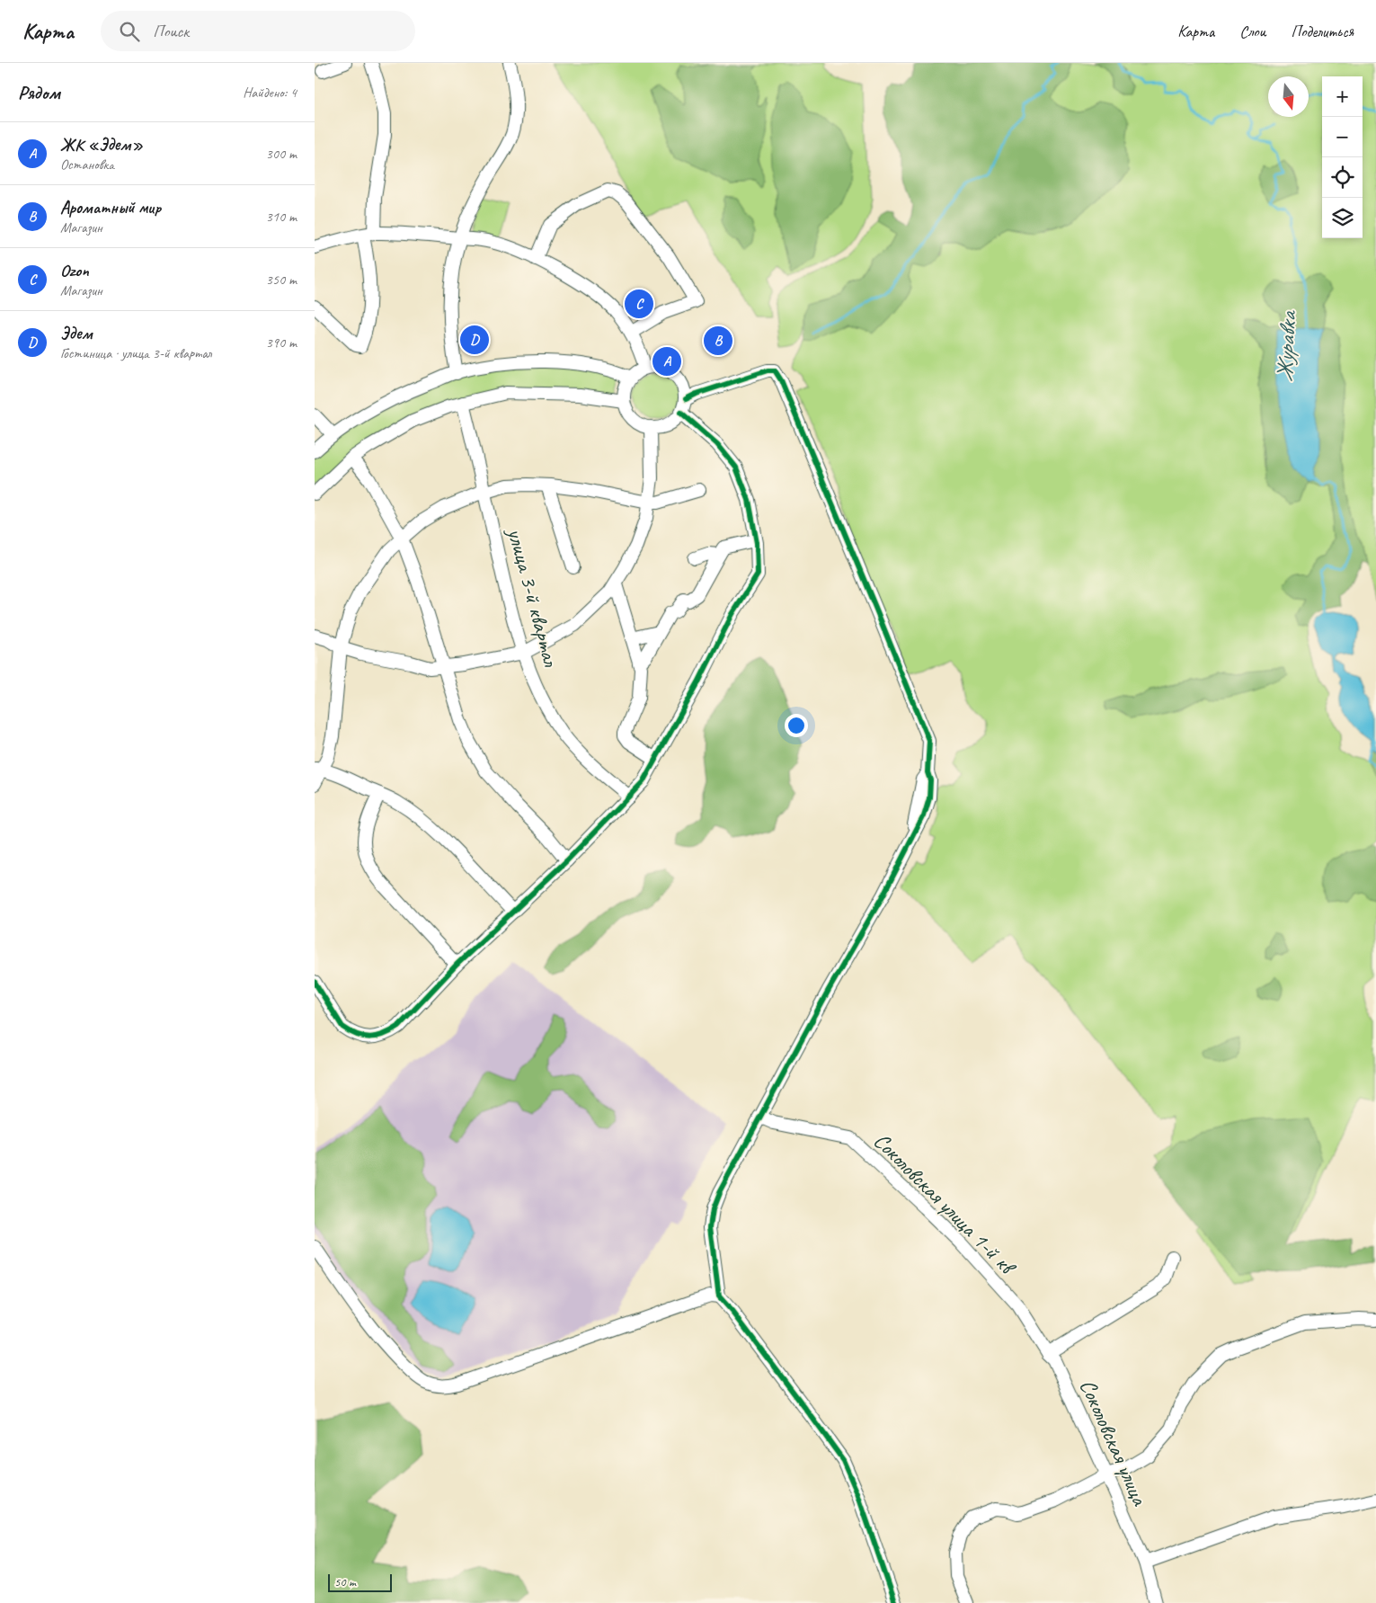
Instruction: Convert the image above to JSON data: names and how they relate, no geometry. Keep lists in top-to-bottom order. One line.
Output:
{"streets":{"street":["улица 3-й квартал","Соколовская улица 1-й кв","Соколовская улица"]},"crossings":[["Соколовская улица 1-й кв","Соколовская улица"]],"water":["Журавка"],"scale_bar":"50 m","north":"bottom","page":{"header":"Карта","search":"Поиск","nav":["Карта","Слои","Поделиться"],"heading":["Рядом","Найдено: 4"],"map_buttons":["+","−"],"list":[{"mark":"A","name":"ЖК «Эдем»","note":"Остановка","value":"300 m"},{"mark":"B","name":"Ароматный мир","note":"Магазин","value":"310 m"},{"mark":"C","name":"Ozon","note":"Магазин","value":"350 m"},{"mark":"D","name":"Эдем","note":"Гостиница · улица 3-й квартал","value":"390 m"}],"pins":["C","D","B","A"],"scale":"50 m"}}
